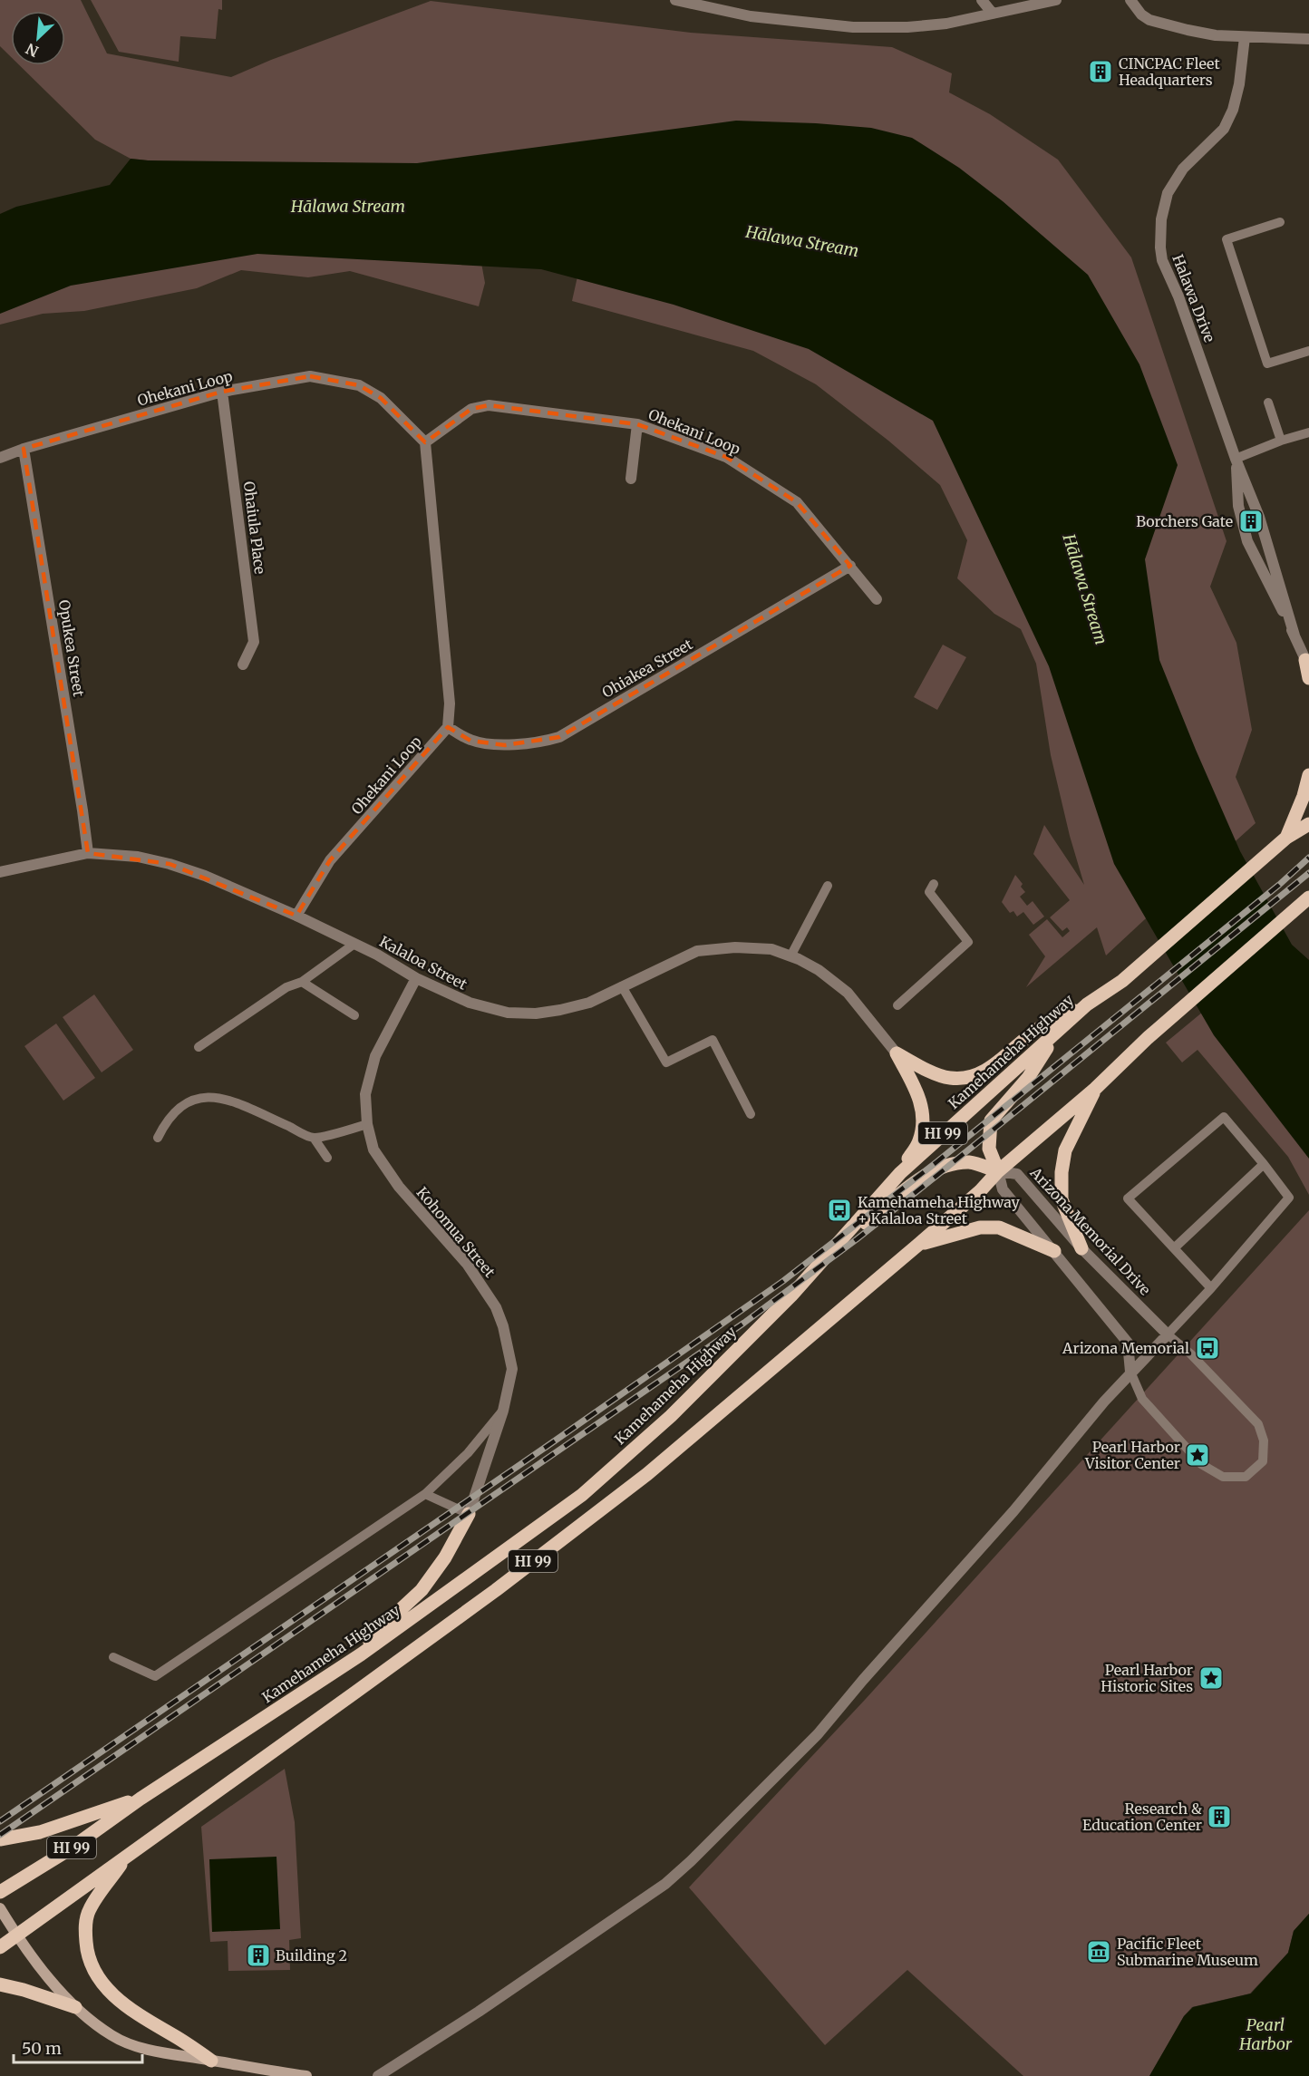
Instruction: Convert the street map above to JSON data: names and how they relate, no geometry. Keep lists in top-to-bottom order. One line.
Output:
{"streets":{"main road":["Kamehameha Highway","HI 99"],"street":["Halawa Drive","Ohekani Loop","Ohaiula Place","Opukea Street","Ohiakea Street","Kalaloa Street","Arizona Memorial Drive","Kohomua Street"]},"crossings":[["Ohekani Loop","Ohaiula Place"],["Ohekani Loop","Opukea Street"],["Ohekani Loop","Ohiakea Street"],["Ohekani Loop","Kalaloa Street"],["Opukea Street","Kalaloa Street"],["Kalaloa Street","Kohomua Street"],["HI 99","Arizona Memorial Drive"]],"water":["Hālawa Stream","Pearl Harbor"],"places":{"building":["CINCPAC Fleet Headquarters","Borchers Gate","Research & Education Center","Building 2"],"bus stop":["Kamehameha Highway + Kalaloa Street","Arizona Memorial"],"place":["Pearl Harbor Visitor Center","Pearl Harbor Historic Sites"],"museum":["Pacific Fleet Submarine Museum"]},"scale_bar":"50 m","north":"bottom left"}
